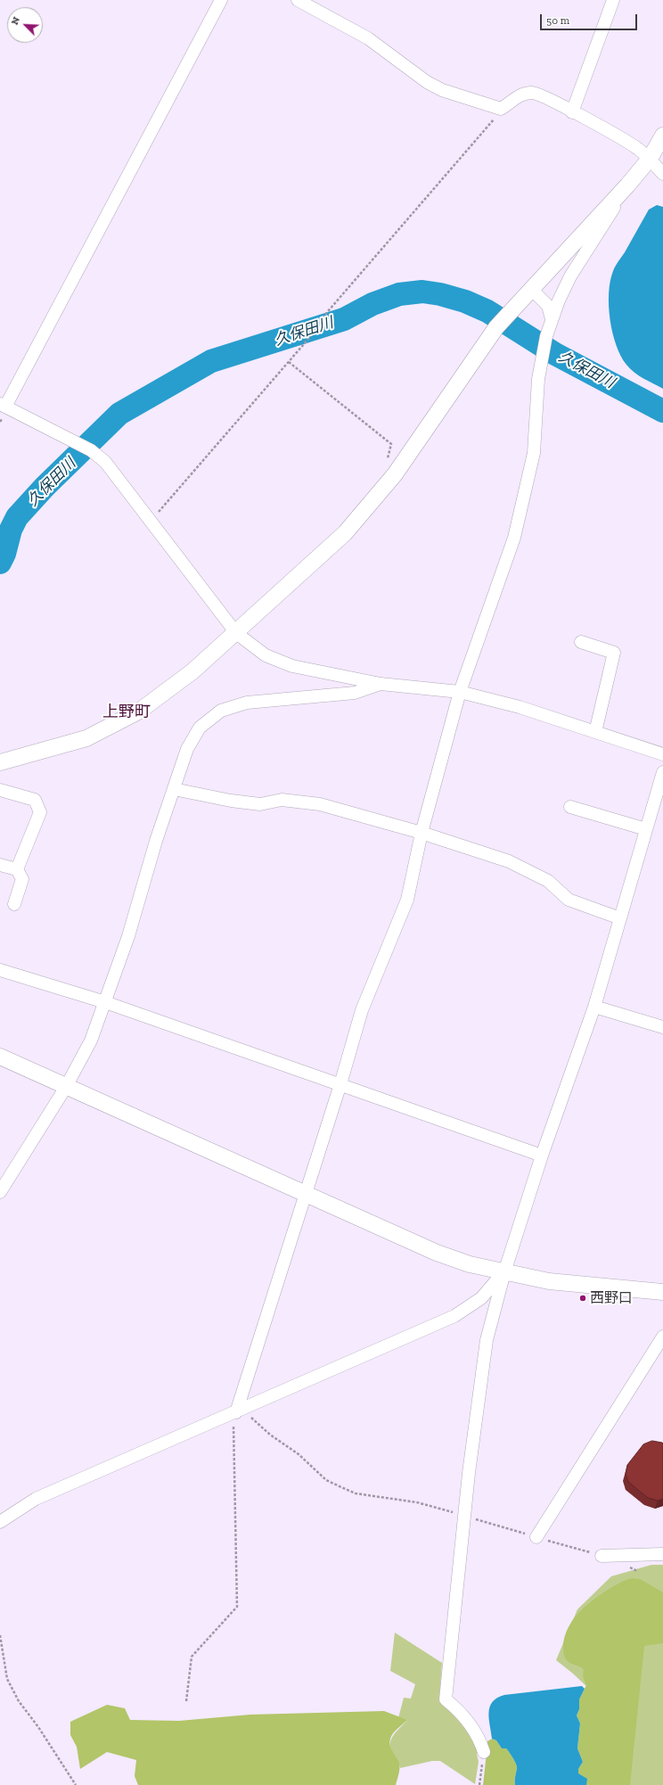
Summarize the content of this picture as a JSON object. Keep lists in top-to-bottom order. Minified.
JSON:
{"districts":["上野町"],"water":["久保田川"],"places":["西野口"],"scale_bar":"50 m","north":"top left"}
